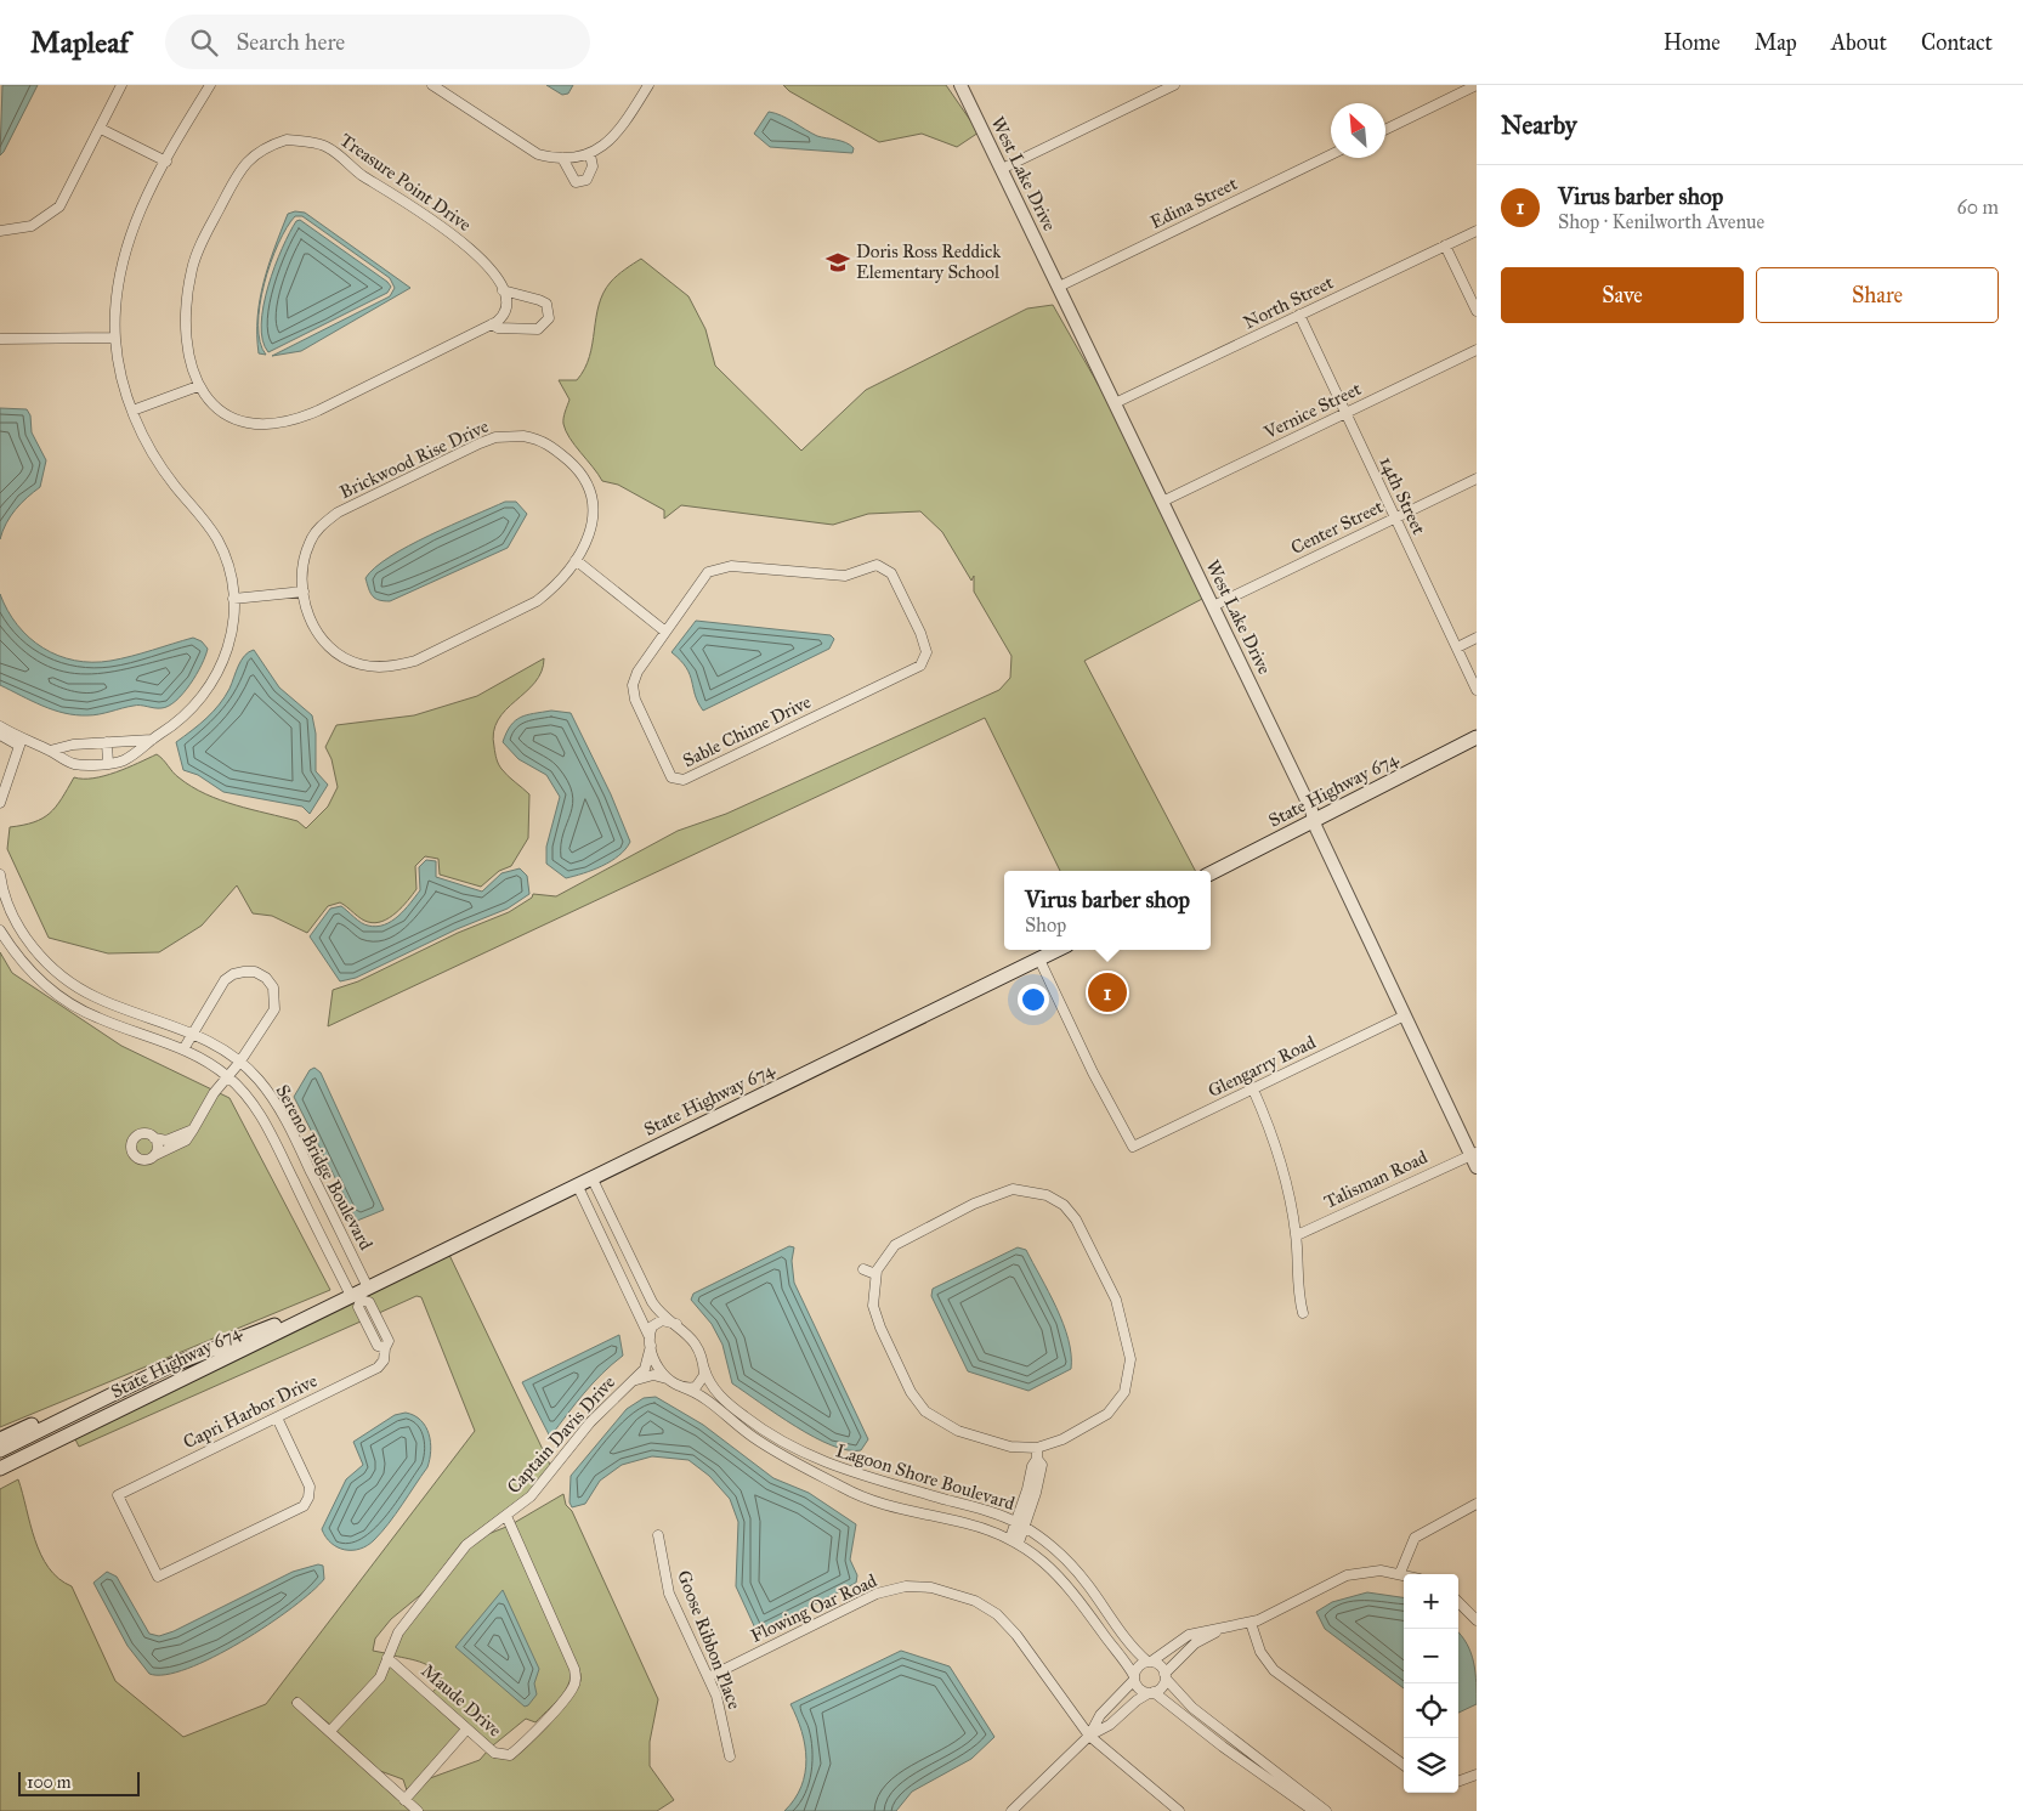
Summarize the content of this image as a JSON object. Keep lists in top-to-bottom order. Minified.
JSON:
{"streets":{"main road":["State Highway 674"],"street":["West Lake Drive","Treasure Point Drive","Edina Street","North Street","Vernice Street","Brickwood Rise Drive","14th Street","Center Street","Sable Chime Drive","Glengarry Road","Sereno Bridge Boulevard","Talisman Road","Capri Harbor Drive","Captain Davis Drive","Lagoon Shore Boulevard","Flowing Oar Road","Goose Ribbon Place","Maude Drive"]},"crossings":[["West Lake Drive","Edina Street"],["West Lake Drive","North Street"],["West Lake Drive","Vernice Street"],["West Lake Drive","Center Street"],["West Lake Drive","State Highway 674"],["West Lake Drive","Glengarry Road"],["West Lake Drive","Talisman Road"],["North Street","14th Street"],["Vernice Street","14th Street"],["14th Street","Center Street"],["State Highway 674","Glengarry Road"],["State Highway 674","Sereno Bridge Boulevard"],["State Highway 674","Capri Harbor Drive"],["Sereno Bridge Boulevard","Capri Harbor Drive"],["Captain Davis Drive","Lagoon Shore Boulevard"],["Captain Davis Drive","Maude Drive"],["Flowing Oar Road","Goose Ribbon Place"]],"places":{"school or university":["Doris Ross Reddick Elementary School"]},"scale_bar":"100 m","north":"top left","page":{"header":"Mapleaf","search":"Search here","nav":["Home","Map","About","Contact"],"heading":"Nearby","list":[{"mark":"1","name":"Virus barber shop","note":"Shop · Kenilworth Avenue","value":"60 m"}],"buttons":["Save","Share"],"popup":["Virus barber shop","Shop"],"pins":"1","map_buttons":["+","−"],"scale":"100 m"}}
